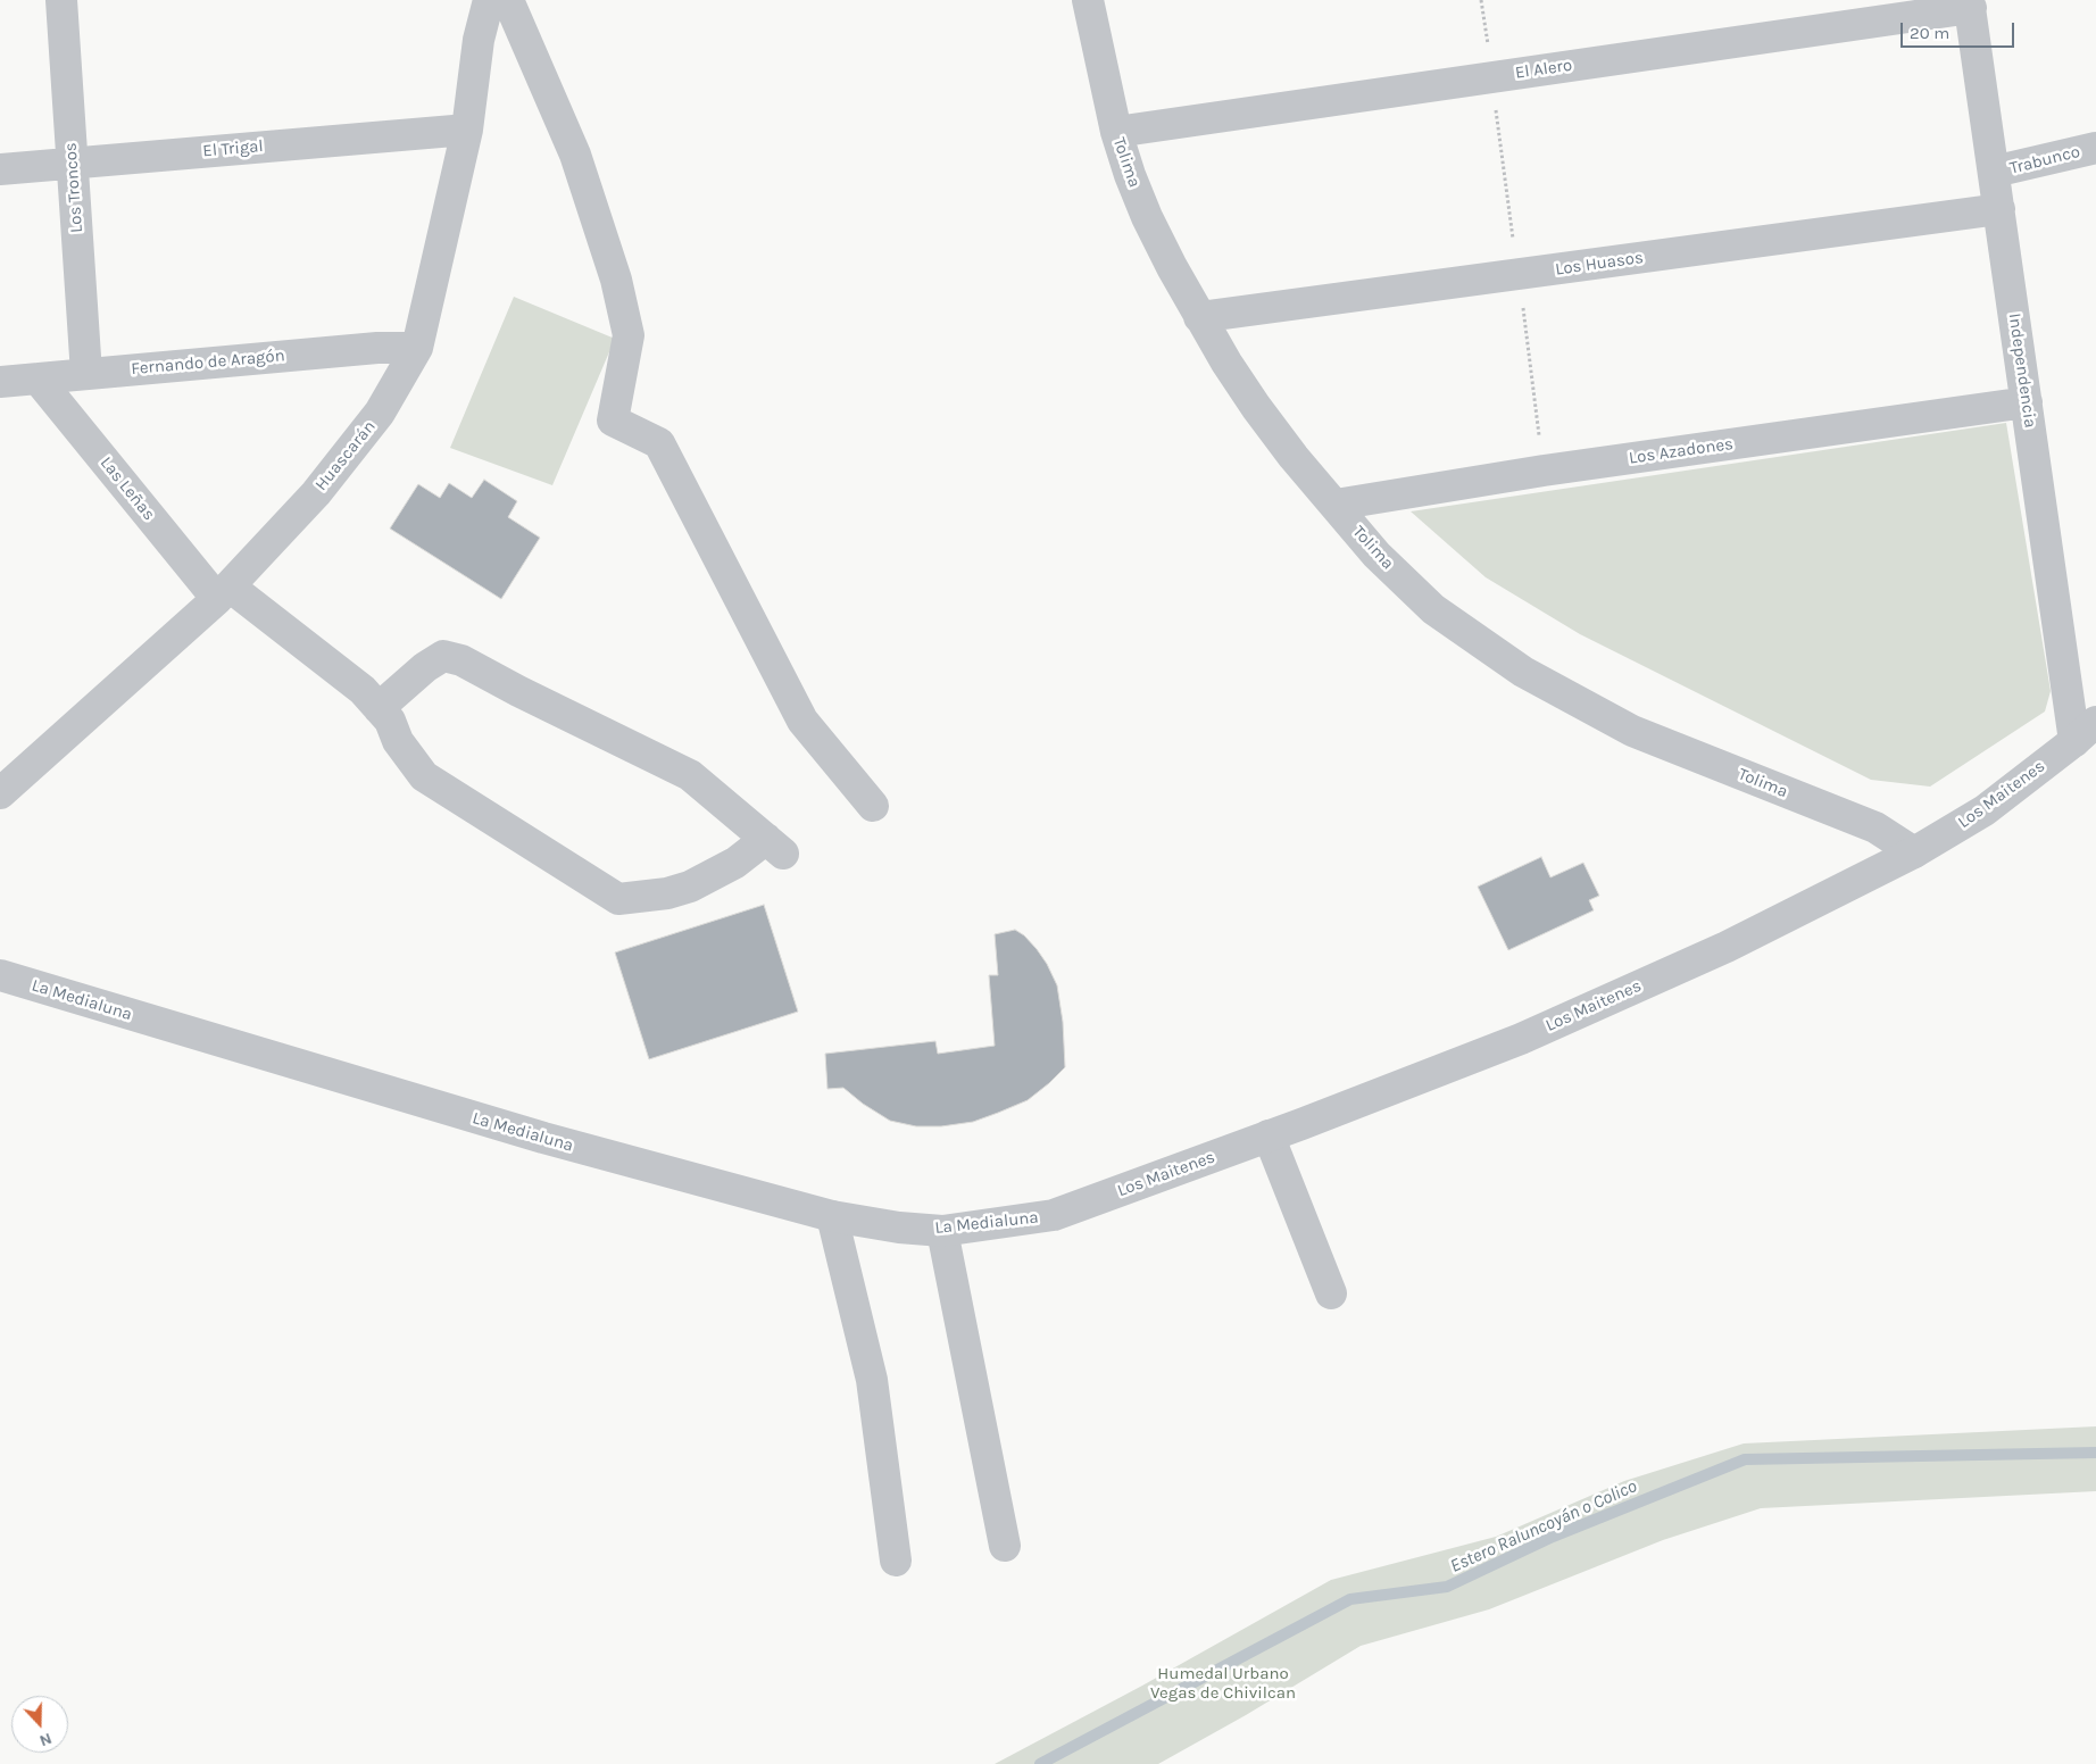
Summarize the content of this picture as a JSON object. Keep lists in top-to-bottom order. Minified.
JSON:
{"streets":{"street":["El Alero","El Trigal","Trabunco","Tolima","Los Troncos","Los Huasos","Fernando de Aragón","Independencia","Los Azadones","Huascarán","Las Leñas","Los Maitenes","La Medialuna"]},"crossings":[["El Alero","Tolima"],["El Alero","Independencia"],["El Trigal","Los Troncos"],["El Trigal","Huascarán"],["Trabunco","Independencia"],["Tolima","Los Huasos"],["Tolima","Los Azadones"],["Tolima","Los Maitenes"],["Los Troncos","Fernando de Aragón"],["Los Huasos","Independencia"],["Fernando de Aragón","Huascarán"],["Fernando de Aragón","Las Leñas"],["Independencia","Los Azadones"],["Independencia","Los Maitenes"],["Huascarán","Las Leñas"],["Los Maitenes","La Medialuna"]],"water":["Estero Raluncoyán o Colico"],"parks":["Humedal Urbano Vegas de Chivilcan"],"scale_bar":"20 m","north":"bottom"}
